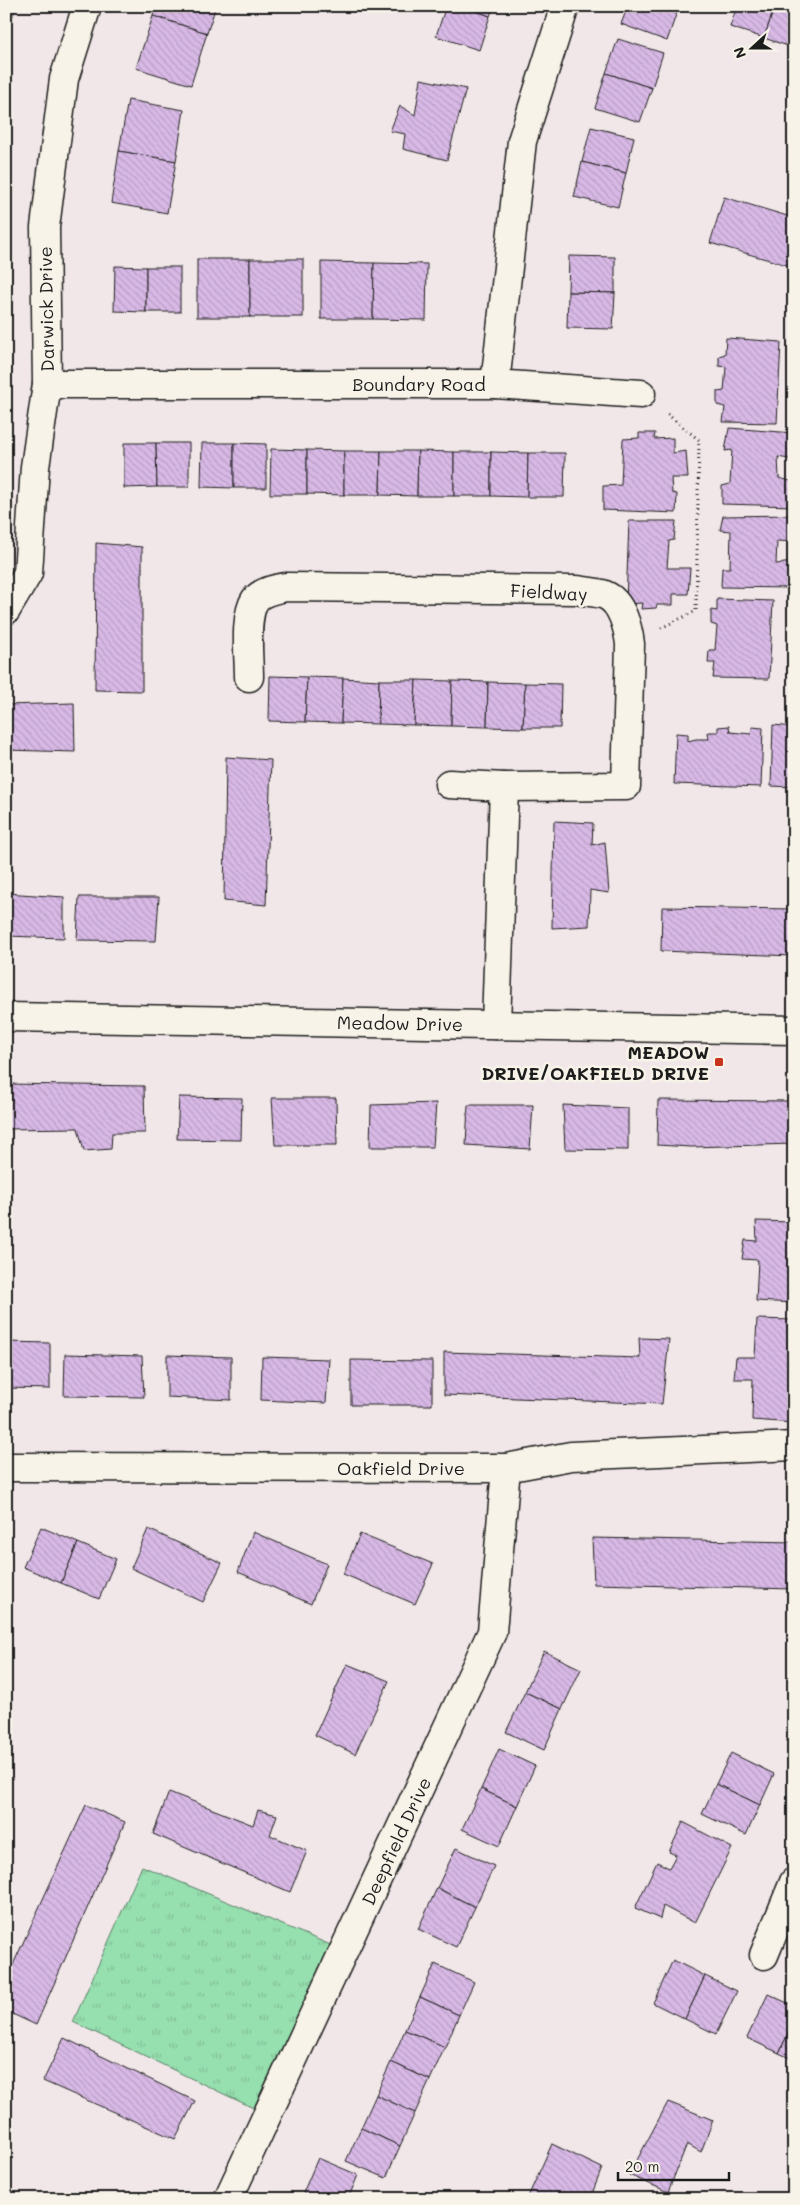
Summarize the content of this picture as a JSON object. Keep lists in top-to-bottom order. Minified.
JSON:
{"streets":{"street":["Darwick Drive","Boundary Road","Fieldway","Meadow Drive","Oakfield Drive","Deepfield Drive"]},"crossings":[["Darwick Drive","Boundary Road"],["Oakfield Drive","Deepfield Drive"]],"places":{"transit":["MEADOW DRIVE/OAKFIELD DRIVE"]},"scale_bar":"20 m","north":"left"}
